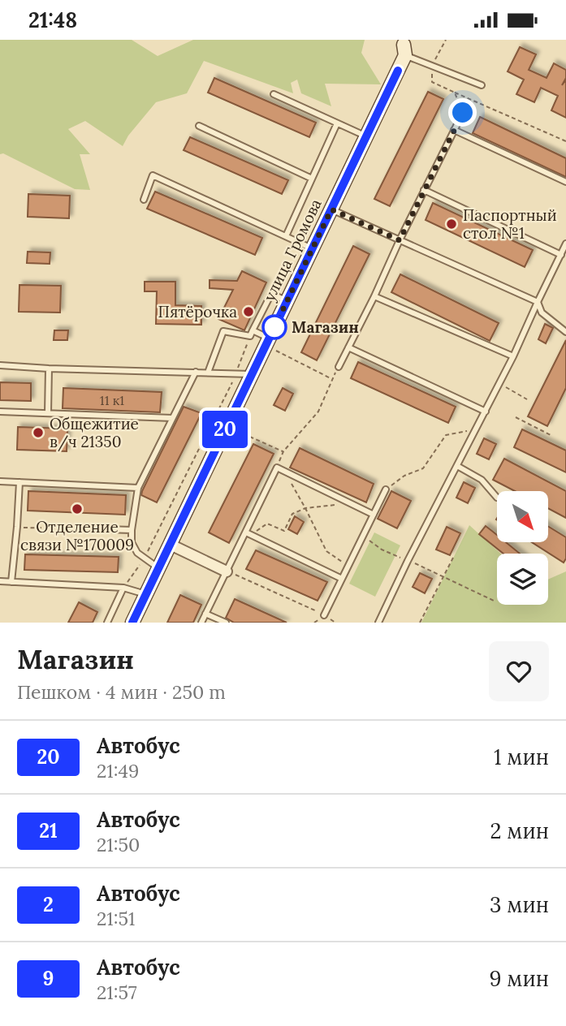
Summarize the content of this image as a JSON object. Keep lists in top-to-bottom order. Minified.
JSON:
{"streets":{"street":["улица Громова"]},"places":["Паспортный стол №1","Пятёрочка","Магазин","Общежитие в/ч 21350","Отделение связи №170009"],"lines":["bus line 20"],"house_numbers":["11 к1"],"north":"bottom right","page":{"status":"21:48","on_map":"20","heading":["Магазин","Пешком · 4 мин · 250 m"],"list":[{"mark":"20","name":"Автобус","note":"21:49","value":"1 мин"},{"mark":"21","name":"Автобус","note":"21:50","value":"2 мин"},{"mark":"2","name":"Автобус","note":"21:51","value":"3 мин"},{"mark":"9","name":"Автобус","note":"21:57","value":"9 мин"}]}}
